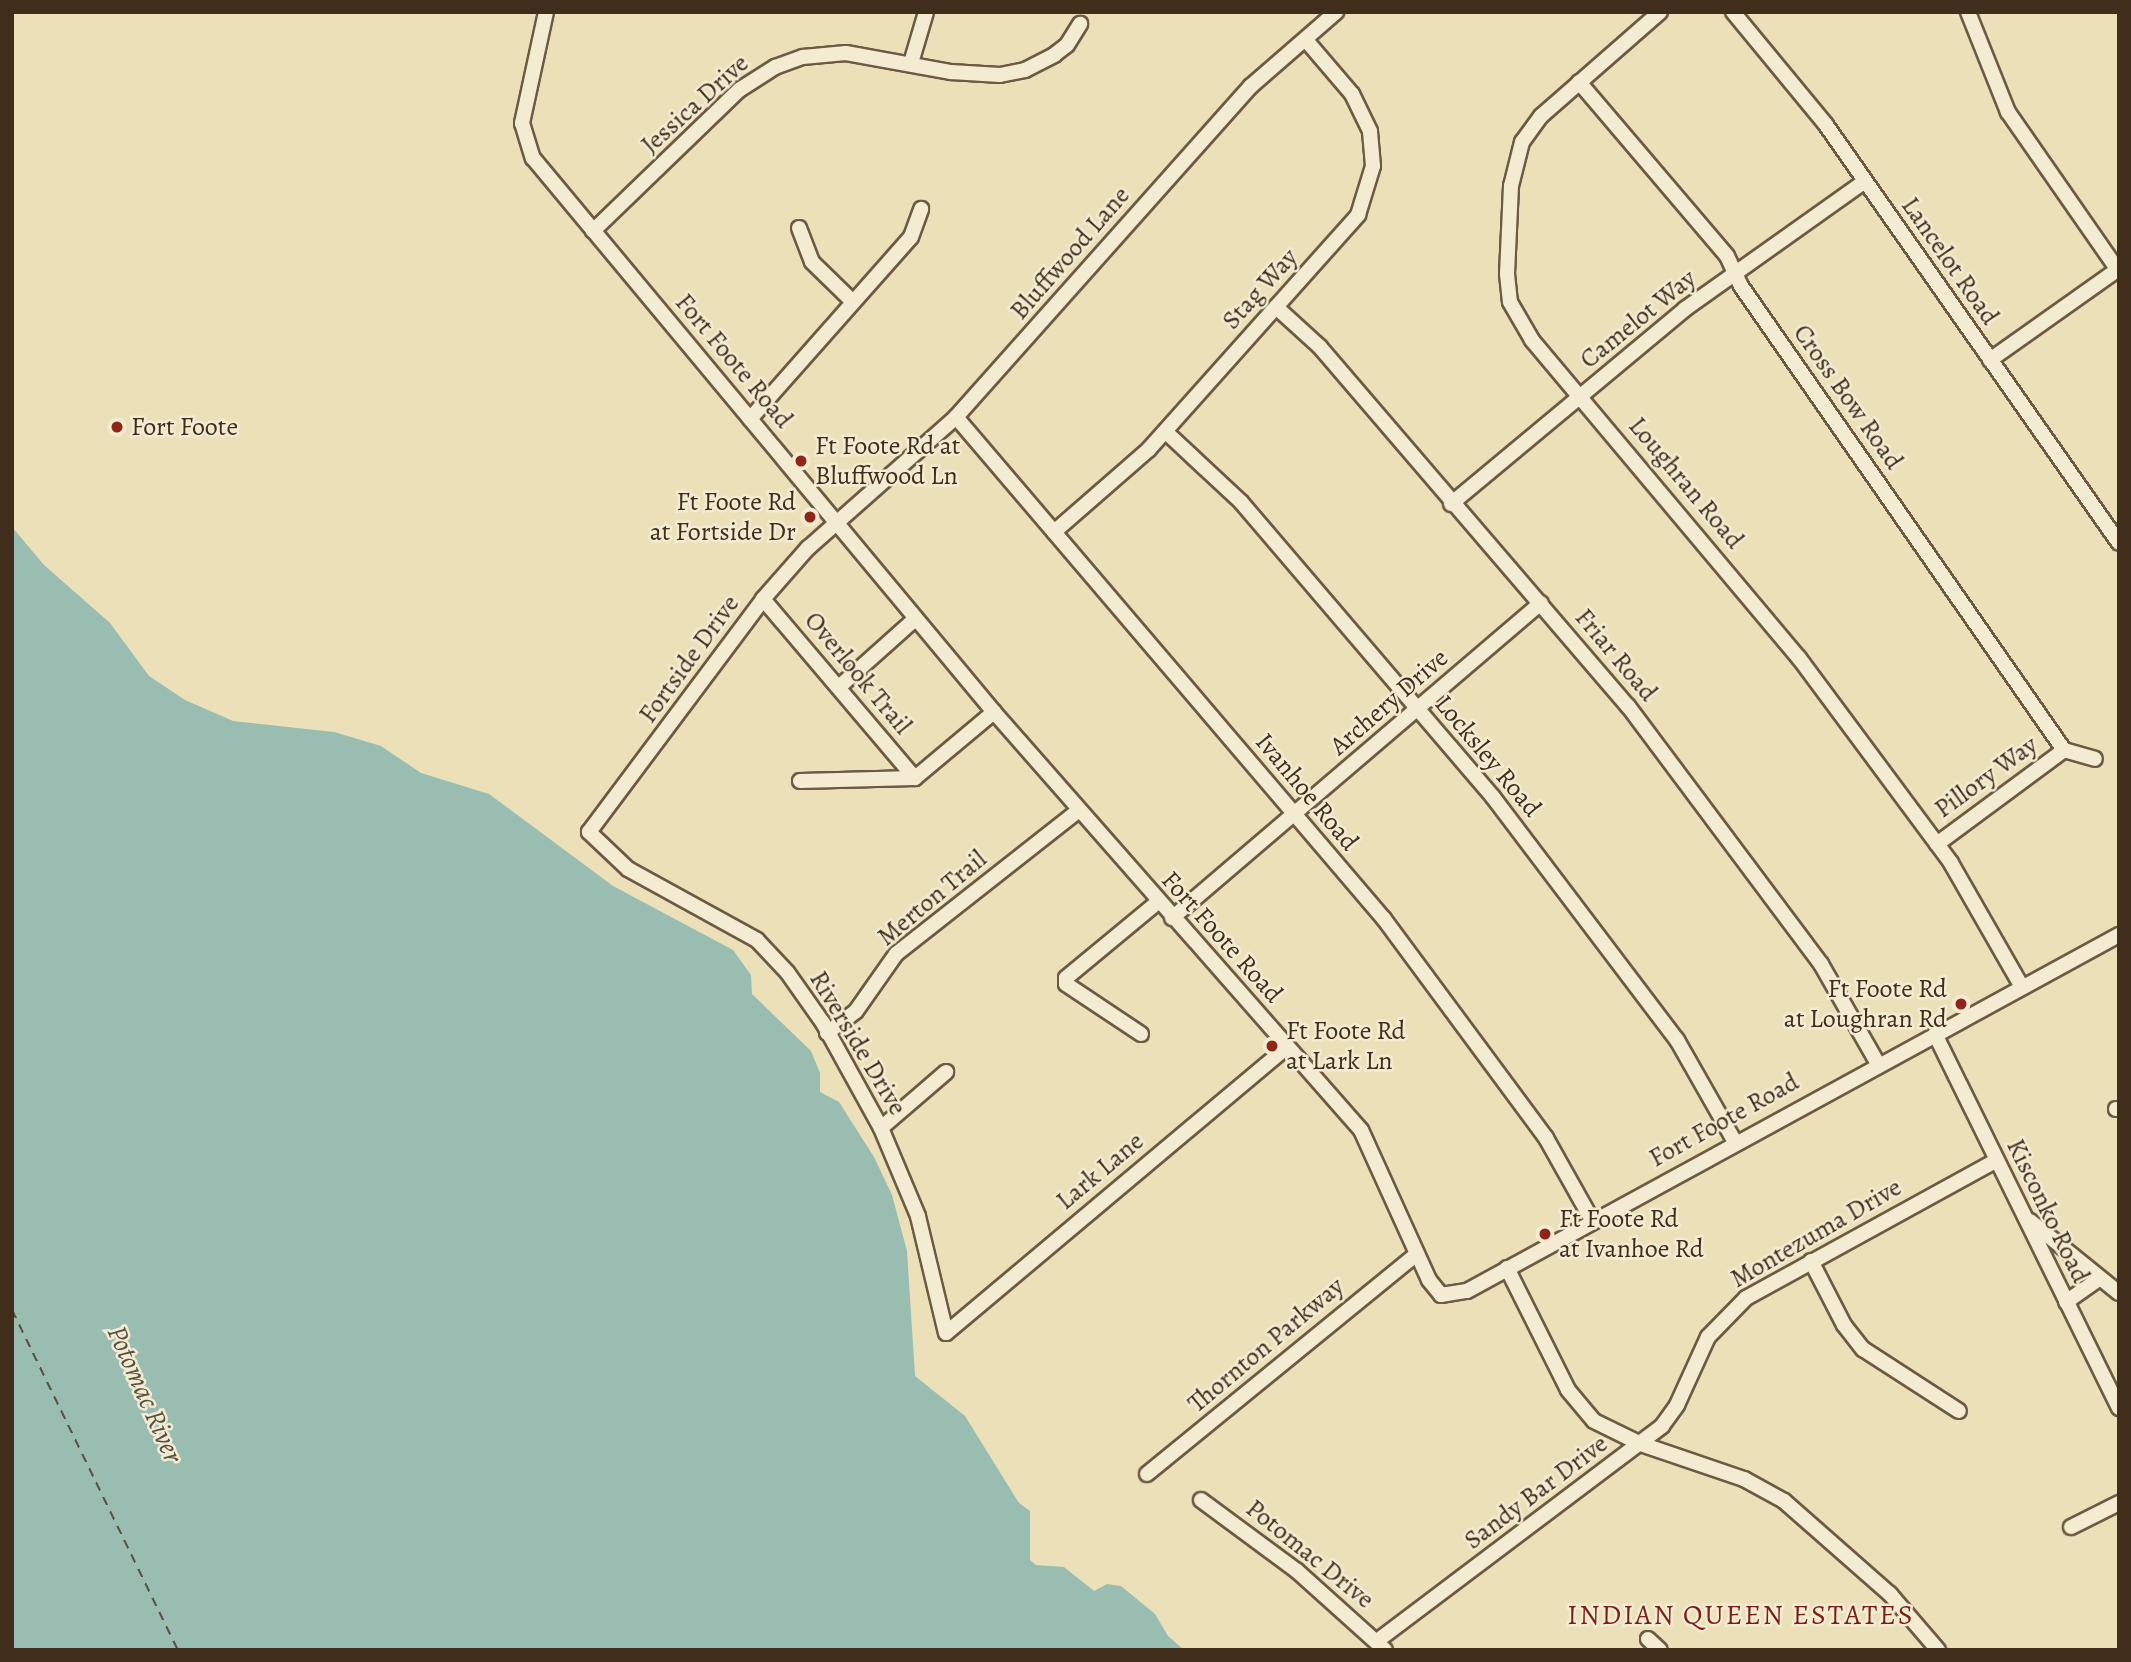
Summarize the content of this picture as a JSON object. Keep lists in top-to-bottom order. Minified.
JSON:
{"streets":{"street":["Jessica Drive","Bluffwood Lane","Lancelot Road","Stag Way","Camelot Way","Fort Foote Road","Cross Bow Road","Loughran Road","Friar Road","Fortside Drive","Overlook Trail","Archery Drive","Locksley Road","Pillory Way","Ivanhoe Road","Merton Trail","Riverside Drive","Lark Lane","Kisconko Road","Montezuma Drive","Thornton Parkway","Sandy Bar Drive","Potomac Drive"]},"crossings":[["Jessica Drive","Fort Foote Road"],["Bluffwood Lane","Stag Way"],["Bluffwood Lane","Fort Foote Road"],["Bluffwood Lane","Fortside Drive"],["Bluffwood Lane","Ivanhoe Road"],["Lancelot Road","Camelot Way"],["Stag Way","Friar Road"],["Stag Way","Locksley Road"],["Stag Way","Ivanhoe Road"],["Camelot Way","Cross Bow Road"],["Camelot Way","Loughran Road"],["Camelot Way","Friar Road"],["Fort Foote Road","Loughran Road"],["Fort Foote Road","Friar Road"],["Fort Foote Road","Fortside Drive"],["Fort Foote Road","Archery Drive"],["Fort Foote Road","Locksley Road"],["Fort Foote Road","Ivanhoe Road"],["Fort Foote Road","Merton Trail"],["Fort Foote Road","Lark Lane"],["Fort Foote Road","Kisconko Road"],["Fort Foote Road","Thornton Parkway"],["Fort Foote Road","Sandy Bar Drive"],["Cross Bow Road","Loughran Road"],["Cross Bow Road","Pillory Way"],["Loughran Road","Pillory Way"],["Friar Road","Archery Drive"],["Fortside Drive","Overlook Trail"],["Fortside Drive","Riverside Drive"],["Archery Drive","Locksley Road"],["Archery Drive","Ivanhoe Road"],["Merton Trail","Riverside Drive"],["Riverside Drive","Lark Lane"],["Kisconko Road","Montezuma Drive"],["Montezuma Drive","Sandy Bar Drive"],["Sandy Bar Drive","Potomac Drive"]],"districts":["INDIAN QUEEN ESTATES"],"water":["Potomac River"],"places":["Fort Foote","Ft Foote Rd at Bluffwood Ln","Ft Foote Rd at Fortside Dr","Ft Foote Rd at Loughran Rd","Ft Foote Rd at Lark Ln","Ft Foote Rd at Ivanhoe Rd"]}
